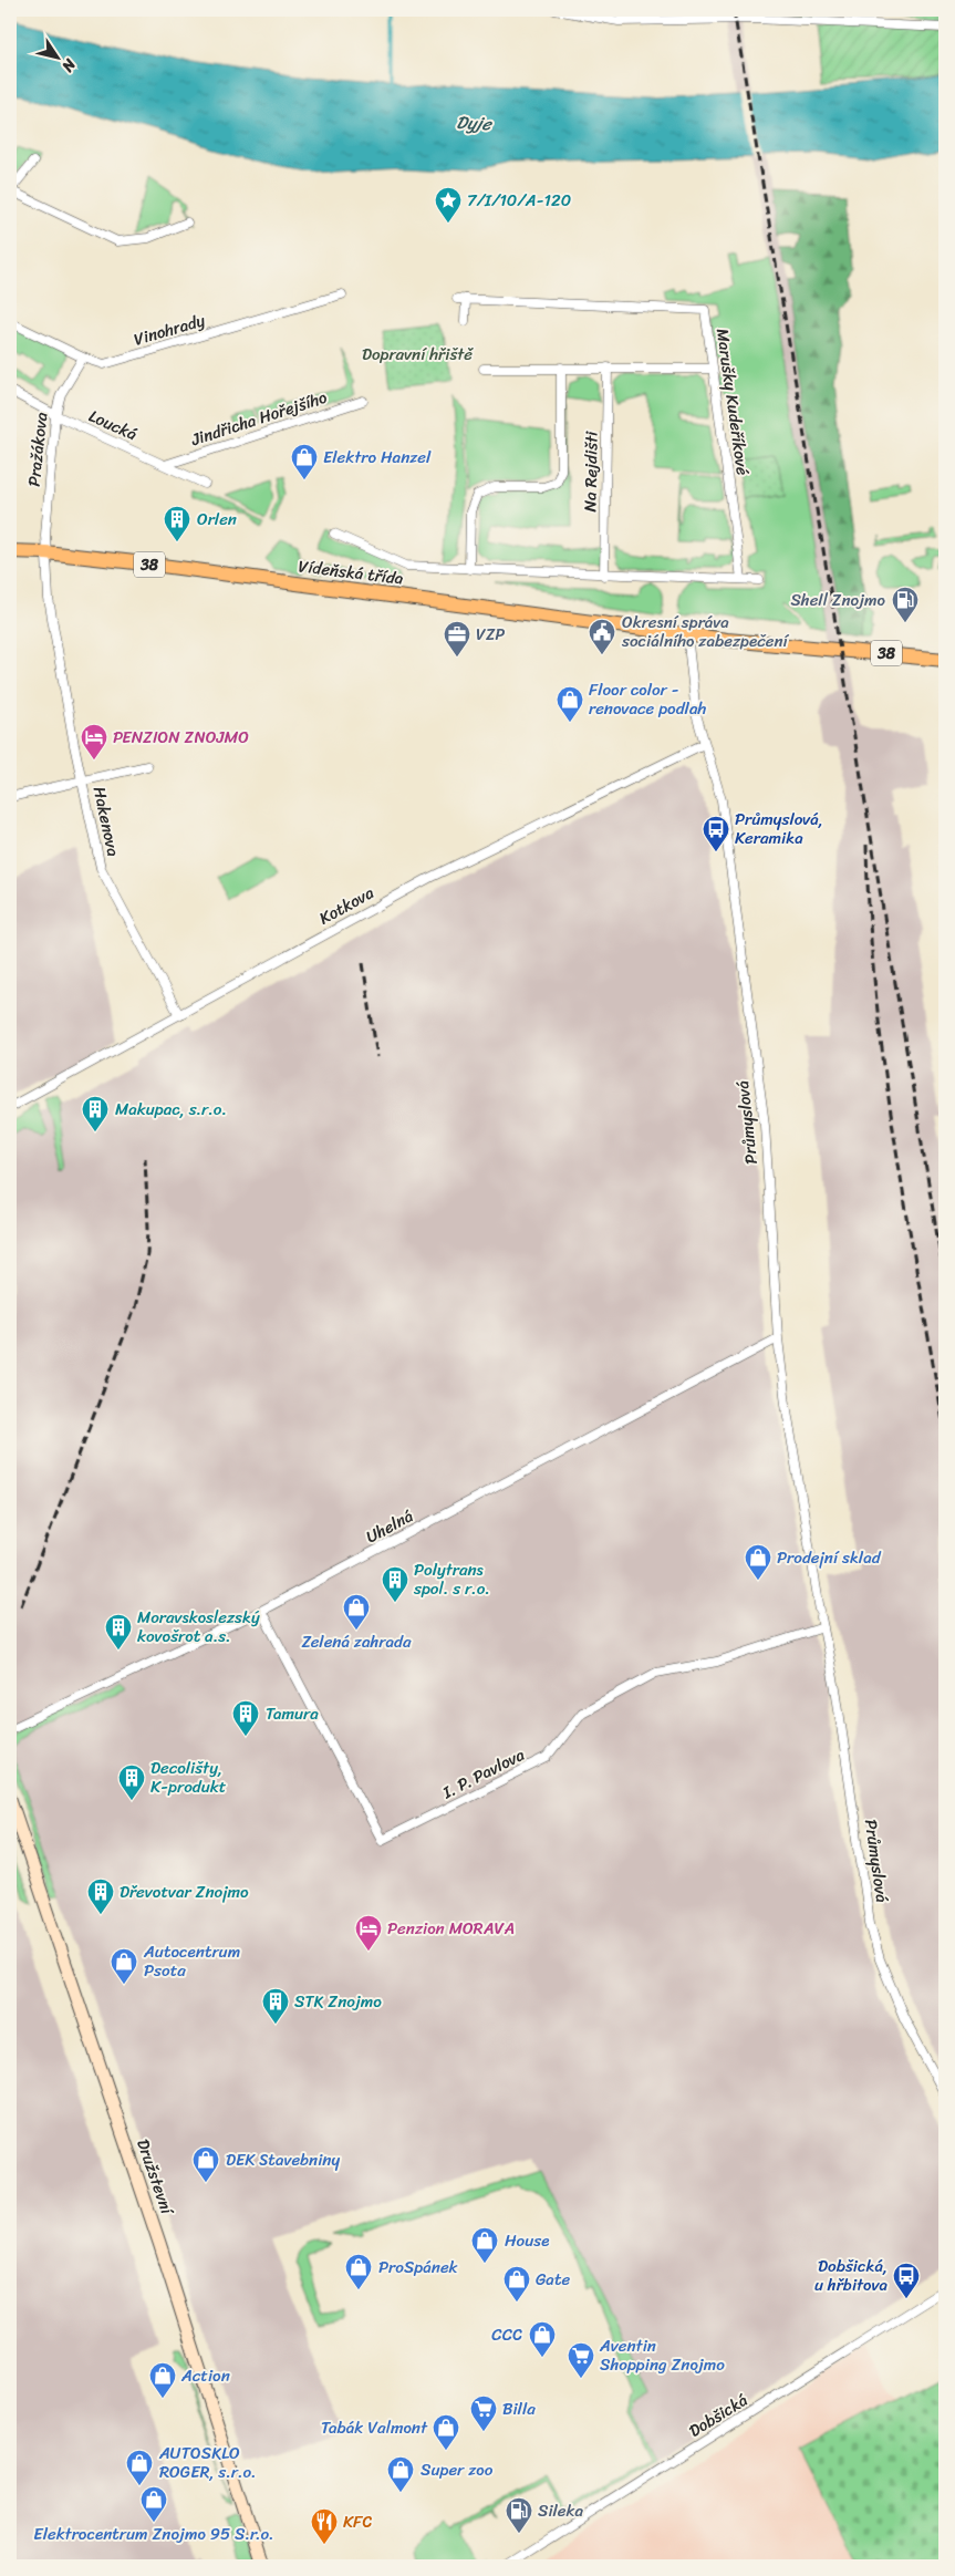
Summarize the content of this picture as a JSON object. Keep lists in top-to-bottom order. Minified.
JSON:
{"streets":{"main road":["38","Vídeňská třída","Družstevní"],"street":["Vinohrady","Marušky Kudeříkové","Jindřicha Hořejšího","Loucká","Pražákova","Na Rejdišti","Hakenova","Kotkova","Průmyslová","Uhelná","I. P. Pavlova","Dobšická"]},"crossings":[["Vinohrady","Pražákova"],["Marušky Kudeříkové","Vídeňská třída"],["Jindřicha Hořejšího","Loucká"],["Loucká","Pražákova"],["Pražákova","Vídeňská třída"],["Pražákova","Hakenova"],["Na Rejdišti","Vídeňská třída"],["38","Vídeňská třída"],["38","Průmyslová"],["Vídeňská třída","Hakenova"],["Vídeňská třída","Průmyslová"],["Hakenova","Kotkova"],["Kotkova","Průmyslová"],["Průmyslová","Uhelná"],["Průmyslová","I. P. Pavlova"],["Uhelná","I. P. Pavlova"]],"water":["Dyje"],"parks":["Dopravní hřiště"],"places":{"place":["7/I/10/A-120"],"shop":["Elektro Hanzel","Floor color - renovace podlah","Prodejní sklad","Zelená zahrada","Autocentrum Psota","DEK Stavebniny","House","ProSpánek","Gate","CCC","Action","Tabák Valmont","AUTOSKLO ROGER, s.r.o.","Super zoo","Elektrocentrum Znojmo 95 S.r.o."],"building":["Orlen","Makupac, s.r.o.","Polytrans spol. s r.o.","Moravskoslezský kovošrot a.s.","Tamura","Decolišty, K-produkt","Dřevotvar Znojmo","STK Znojmo"],"fuel station":["Shell Znojmo","Sileka"],"public building":["Okresní správa sociálního zabezpečení"],"office":["VZP"],"hotel":["PENZION ZNOJMO","Penzion MORAVA"],"bus stop":["Průmyslová, Keramika","Dobšická, u hřbitova"],"supermarket":["Aventin Shopping Znojmo","Billa"],"restaurant":["KFC"]},"north":"bottom right"}
